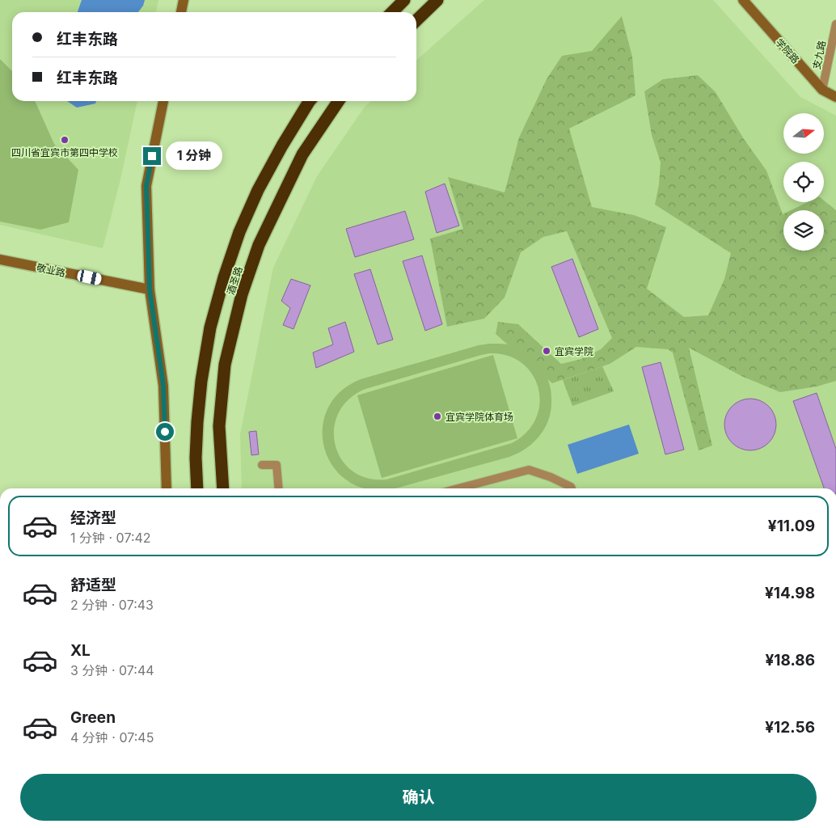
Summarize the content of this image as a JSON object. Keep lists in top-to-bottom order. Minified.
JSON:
{"streets":{"highway":["酒圣路"],"street":["学院路","支九路","敬业路"]},"crossings":[["学院路","支九路"]],"places":["四川省宜宾市第四中学校","宜宾学院","宜宾学院体育场"],"north":"right","page":{"banner":["红丰东路","红丰东路"],"bubble":"1 分钟","list":[{"name":"经济型","note":"1 分钟 · 07:42","value":"¥11.09"},{"name":"舒适型","note":"2 分钟 · 07:43","value":"¥14.98"},{"name":"XL","note":"3 分钟 · 07:44","value":"¥18.86"},{"name":"Green","note":"4 分钟 · 07:45","value":"¥12.56"}],"buttons":"确认"}}
